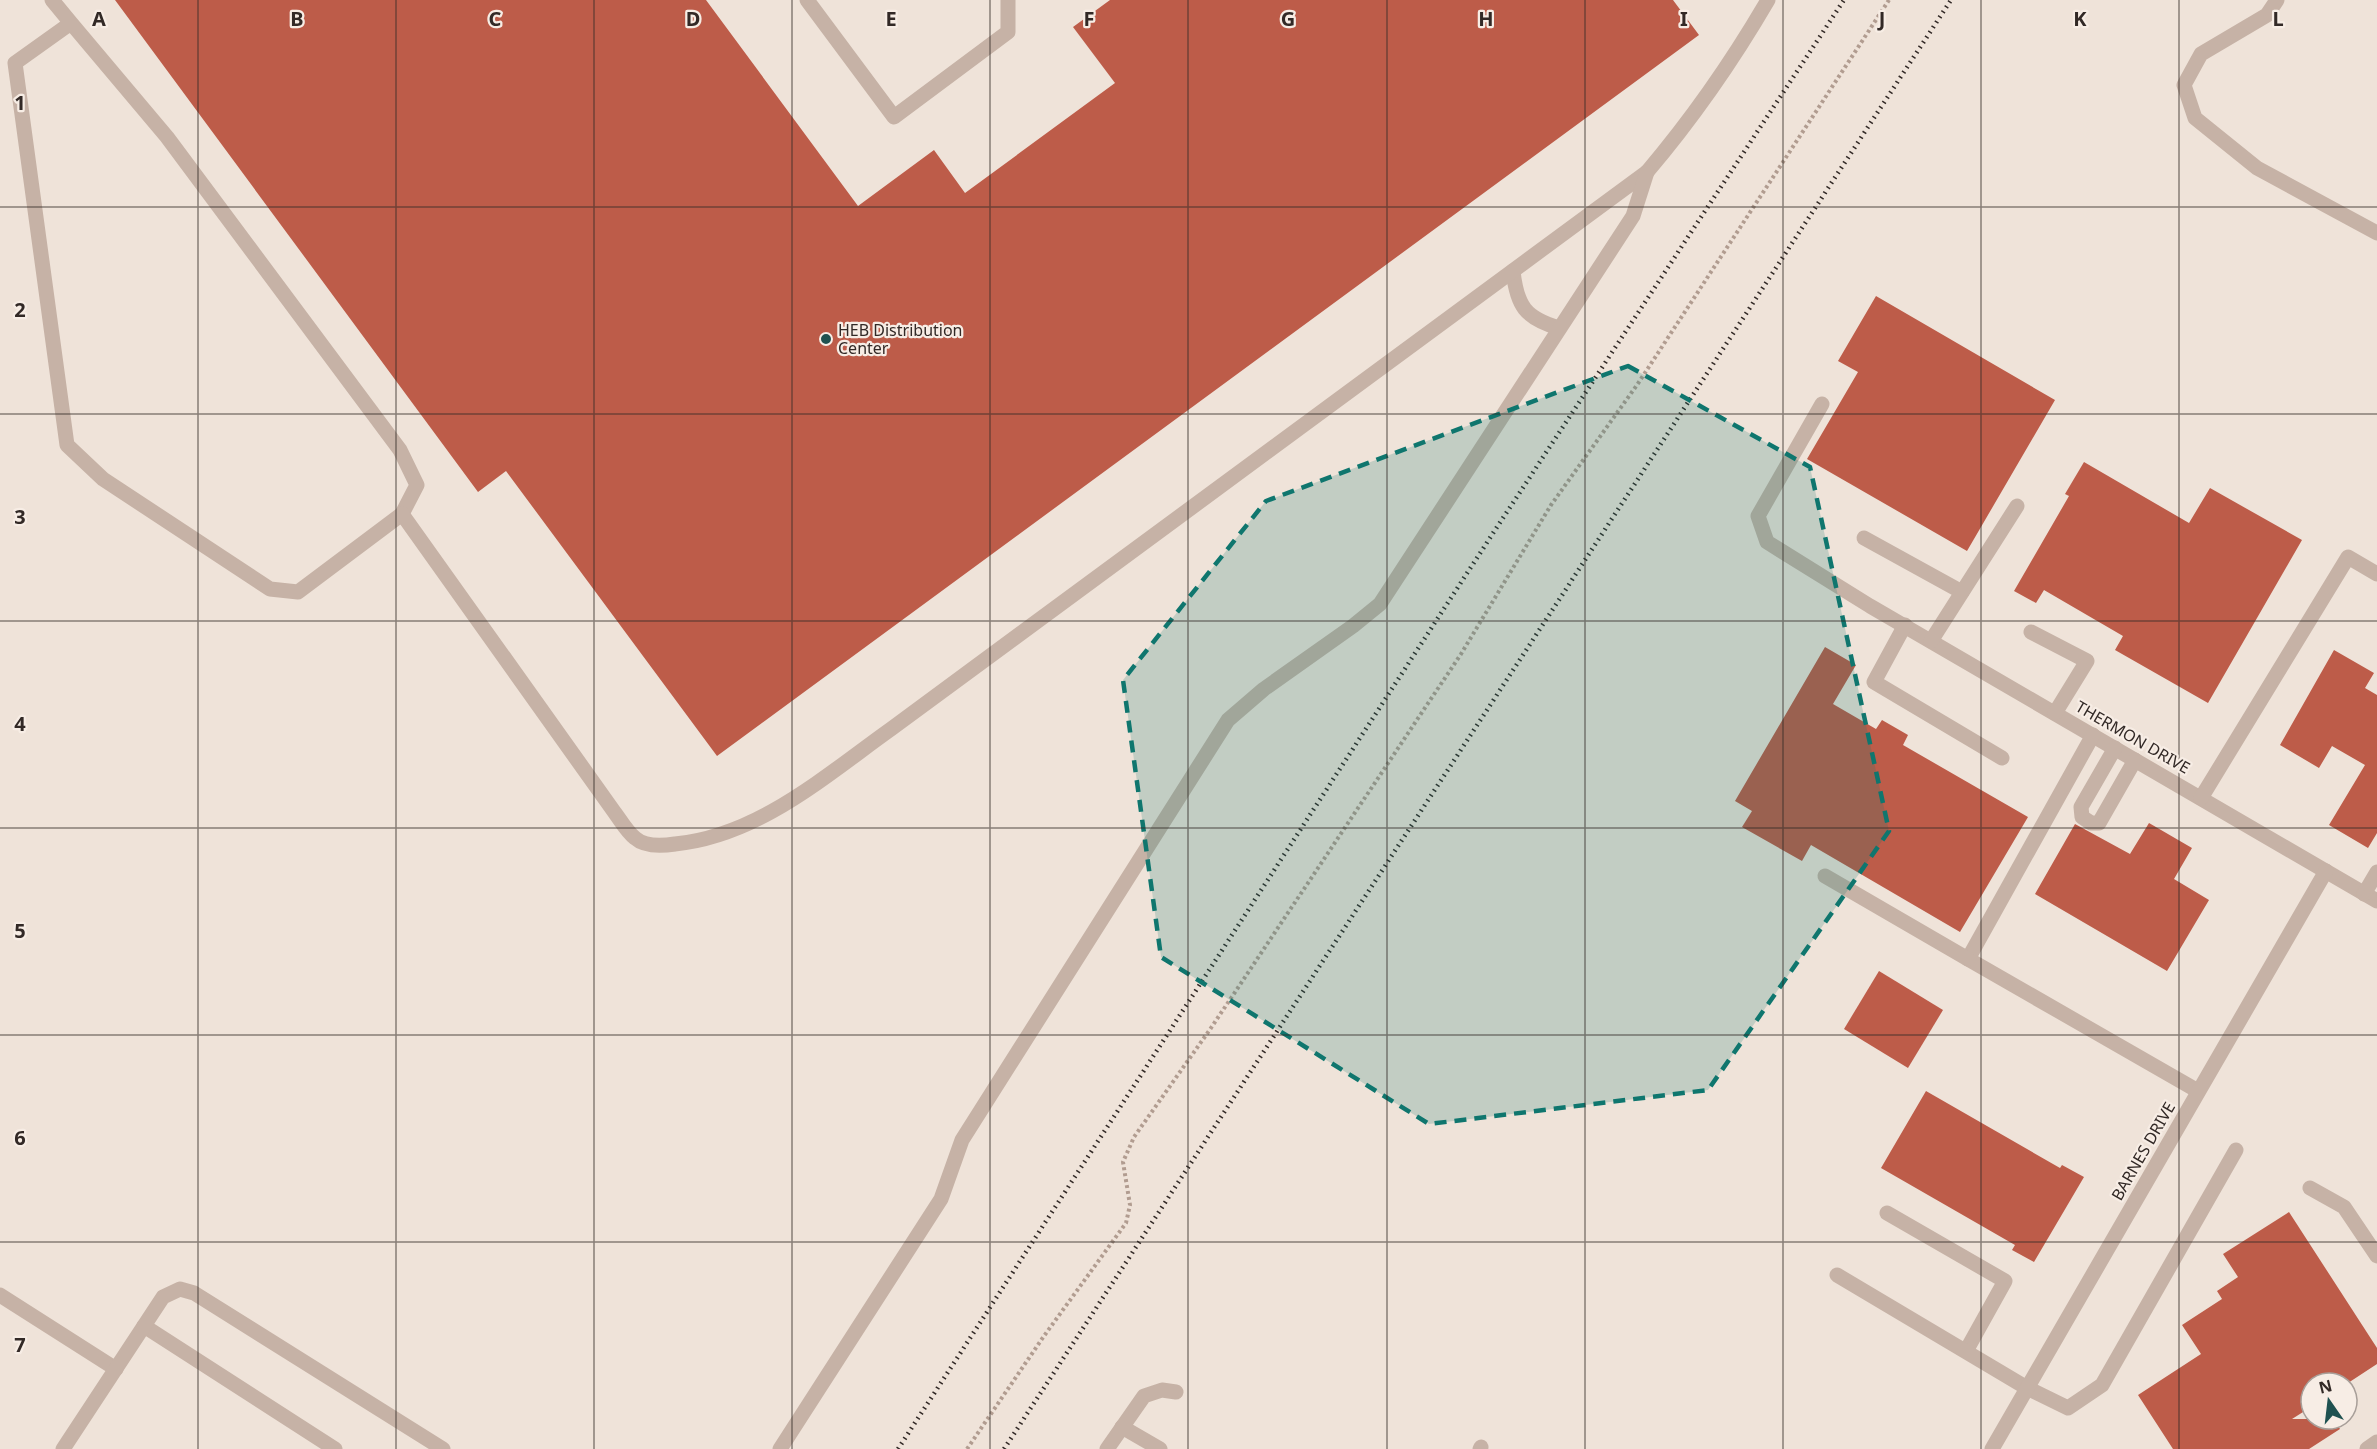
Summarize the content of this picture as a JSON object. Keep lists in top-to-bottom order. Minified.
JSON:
{"streets":{"street":["THERMON DRIVE","BARNES DRIVE"]},"crossings":[["THERMON DRIVE","BARNES DRIVE"]],"places":["HEB Distribution Center"],"north":"top","grid":{"columns":["A","B","C","D","E","F","G","H","I","J","K","L"],"rows":["1","2","3","4","5","6","7"]}}
